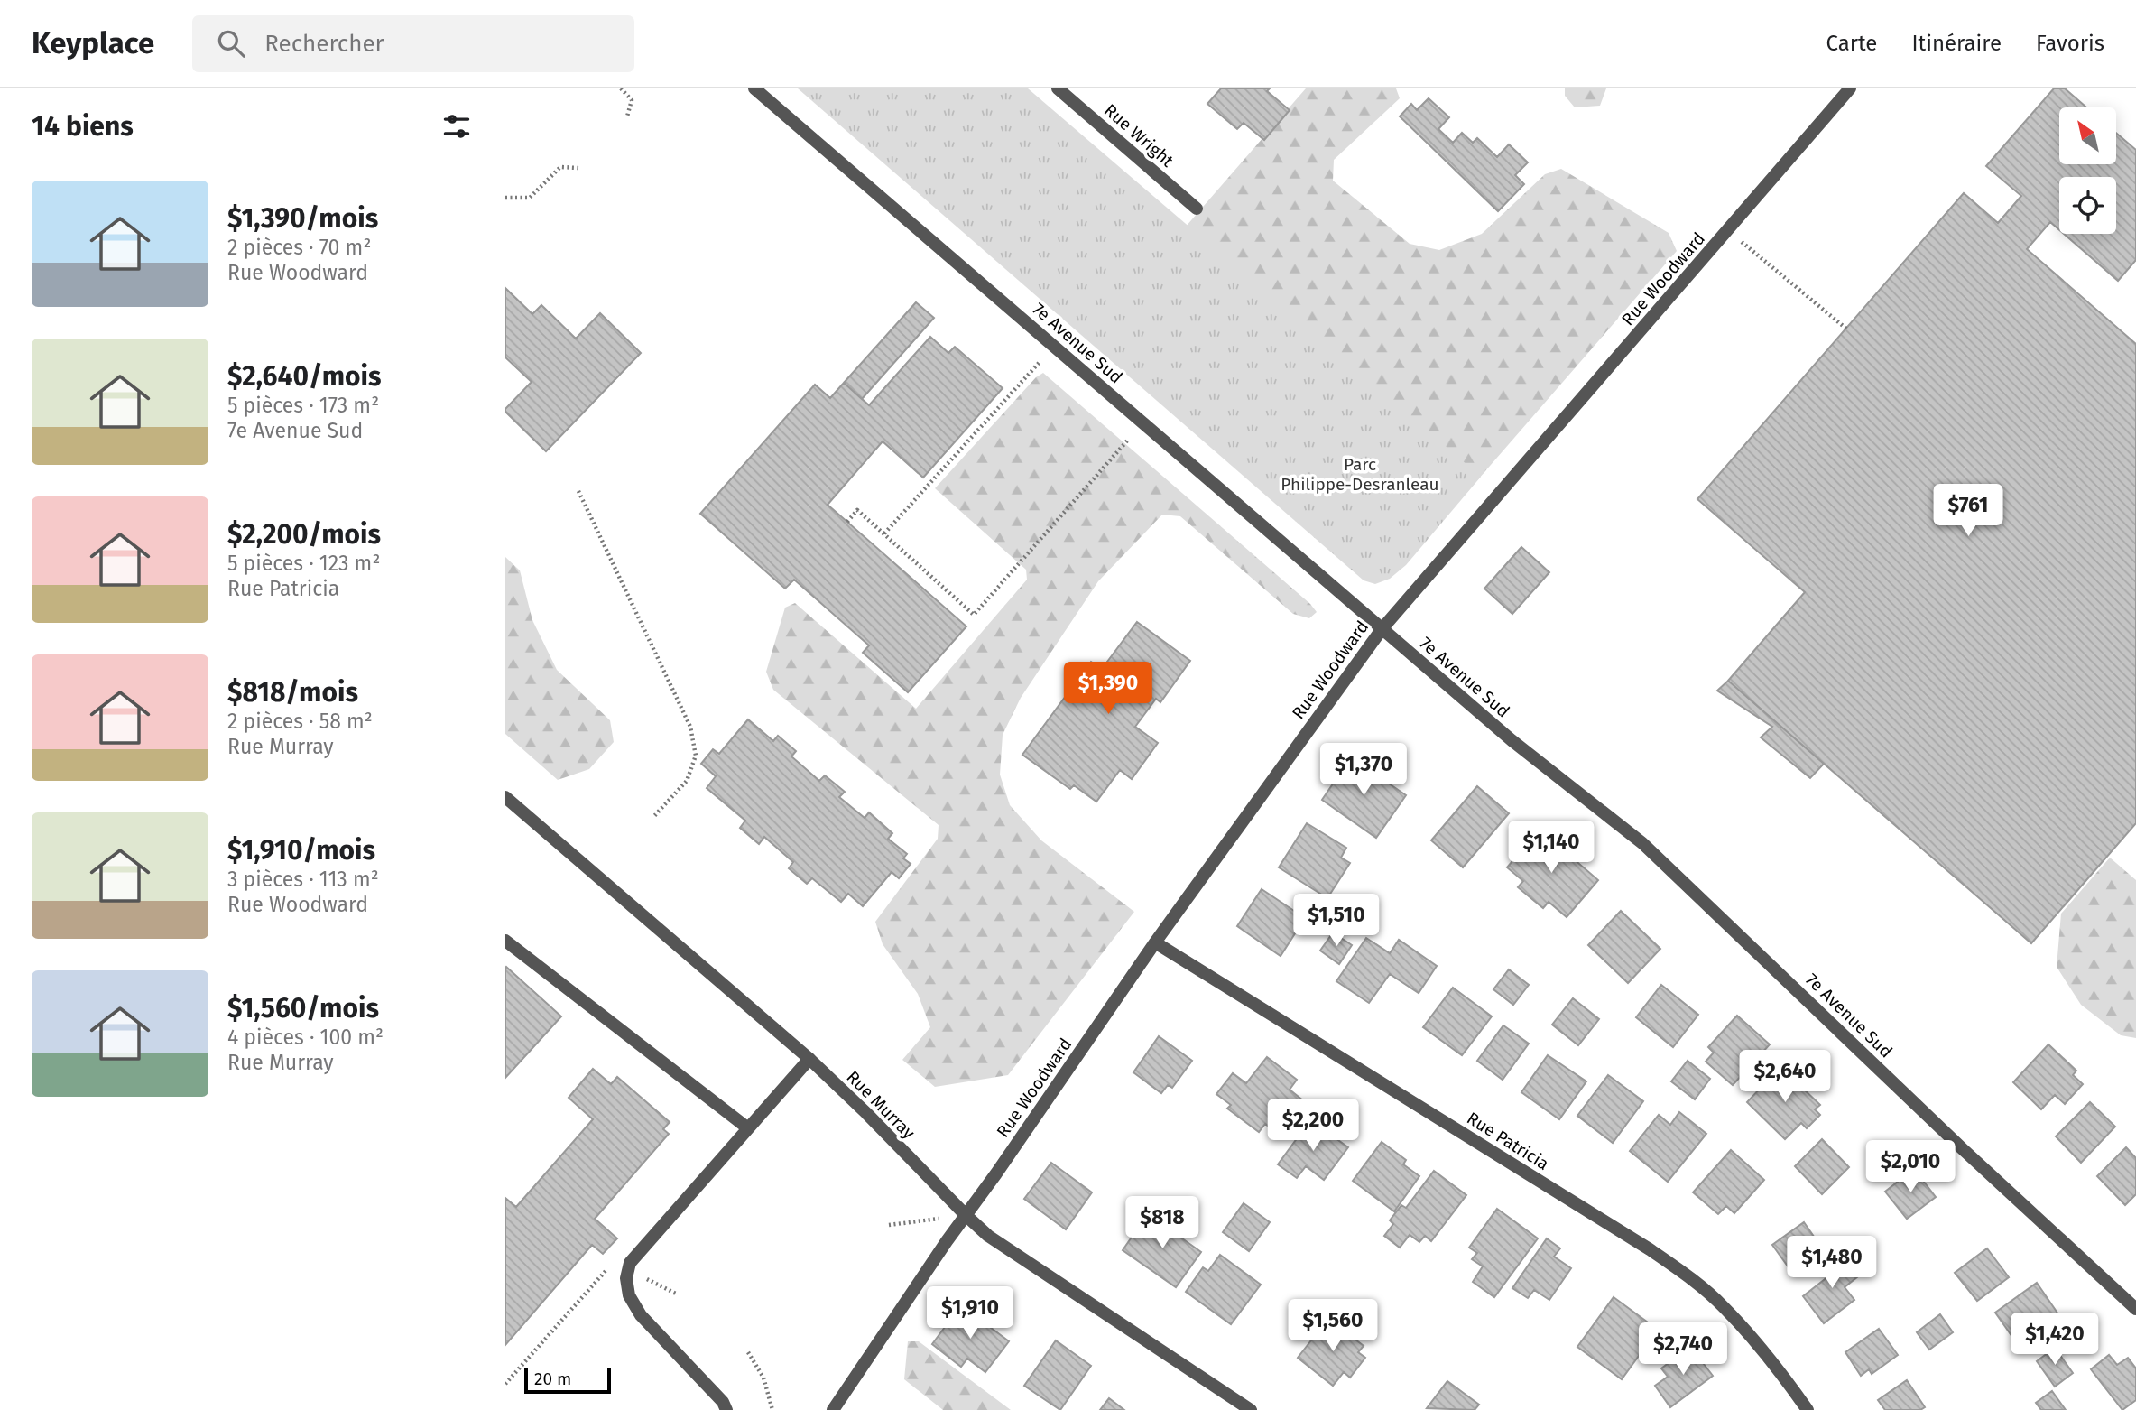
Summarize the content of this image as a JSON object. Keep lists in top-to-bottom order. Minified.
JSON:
{"streets":{"street":["Rue Wright","Rue Woodward","7e Avenue Sud","Rue Murray","Rue Patricia"]},"crossings":[["Rue Woodward","7e Avenue Sud"],["Rue Woodward","Rue Murray"],["Rue Woodward","Rue Patricia"]],"parks":["Parc Philippe-Desranleau"],"scale_bar":"20 m","north":"top left","page":{"header":"Keyplace","search":"Rechercher","nav":["Carte","Itinéraire","Favoris"],"heading":"14 biens","list":[{"name":"$1,390/mois","note":"2 pièces · 70 m² · Rue Woodward"},{"name":"$2,640/mois","note":"5 pièces · 173 m² · 7e Avenue Sud"},{"name":"$2,200/mois","note":"5 pièces · 123 m² · Rue Patricia"},{"name":"$818/mois","note":"2 pièces · 58 m² · Rue Murray"},{"name":"$1,910/mois","note":"3 pièces · 113 m² · Rue Woodward"},{"name":"$1,560/mois","note":"4 pièces · 100 m² · Rue Murray"}],"price":["$761","$1,390","$1,370","$1,140","$1,510","$2,640","$2,200","$2,010","$818","$1,480","$1,910","$1,560","$1,420","$2,740"],"scale":"20 m"}}
